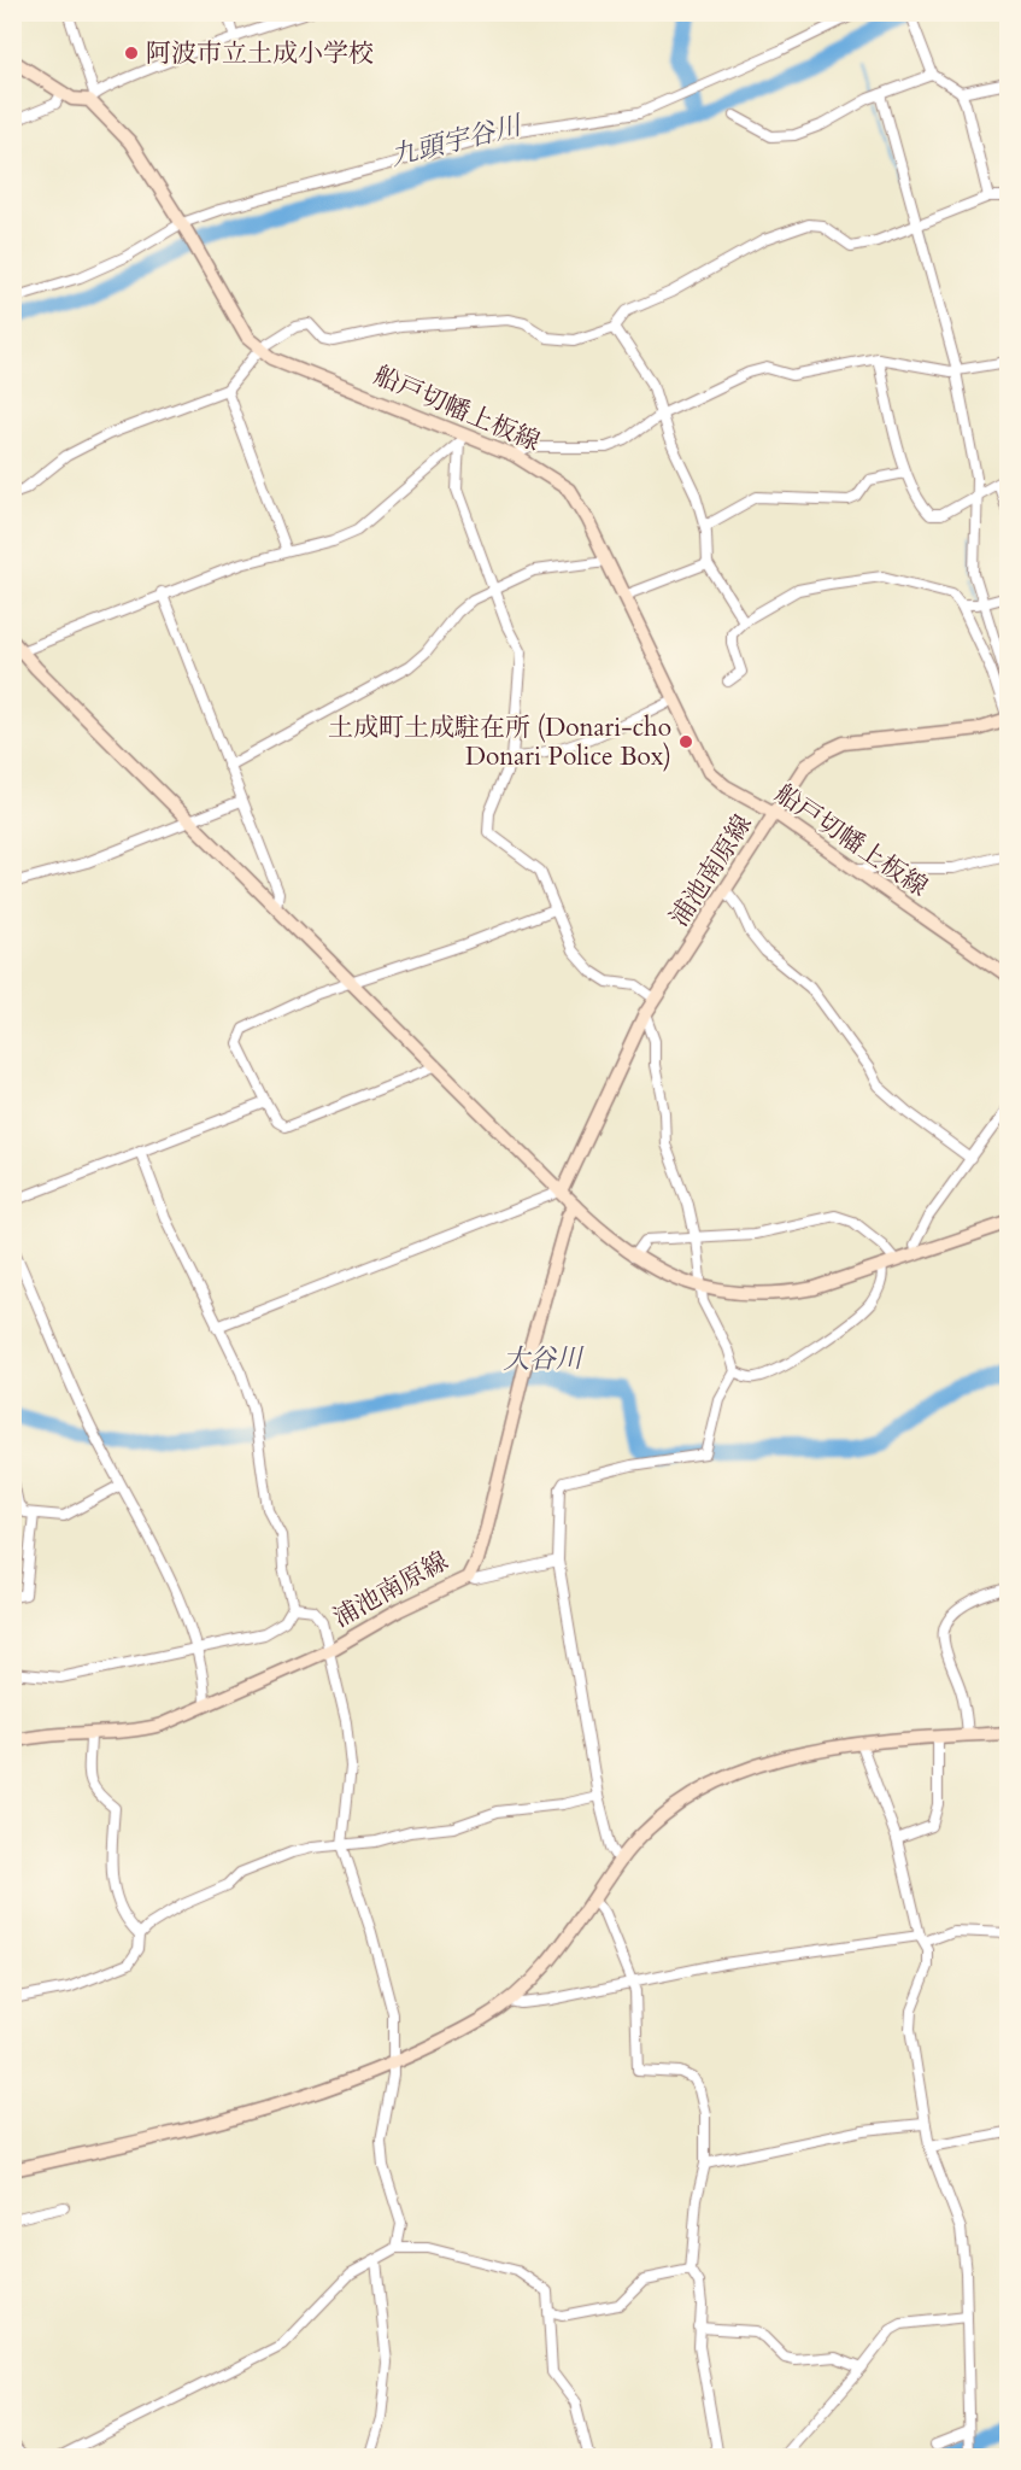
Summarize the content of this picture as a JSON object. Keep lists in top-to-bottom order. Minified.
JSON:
{"streets":{"main road":["船戸切幡上板線","浦池南原線"]},"crossings":[["船戸切幡上板線","浦池南原線"]],"water":["九頭宇谷川","大谷川"],"places":["阿波市立土成小学校","土成町土成駐在所 (Donari-cho Donari Police Box)"]}
